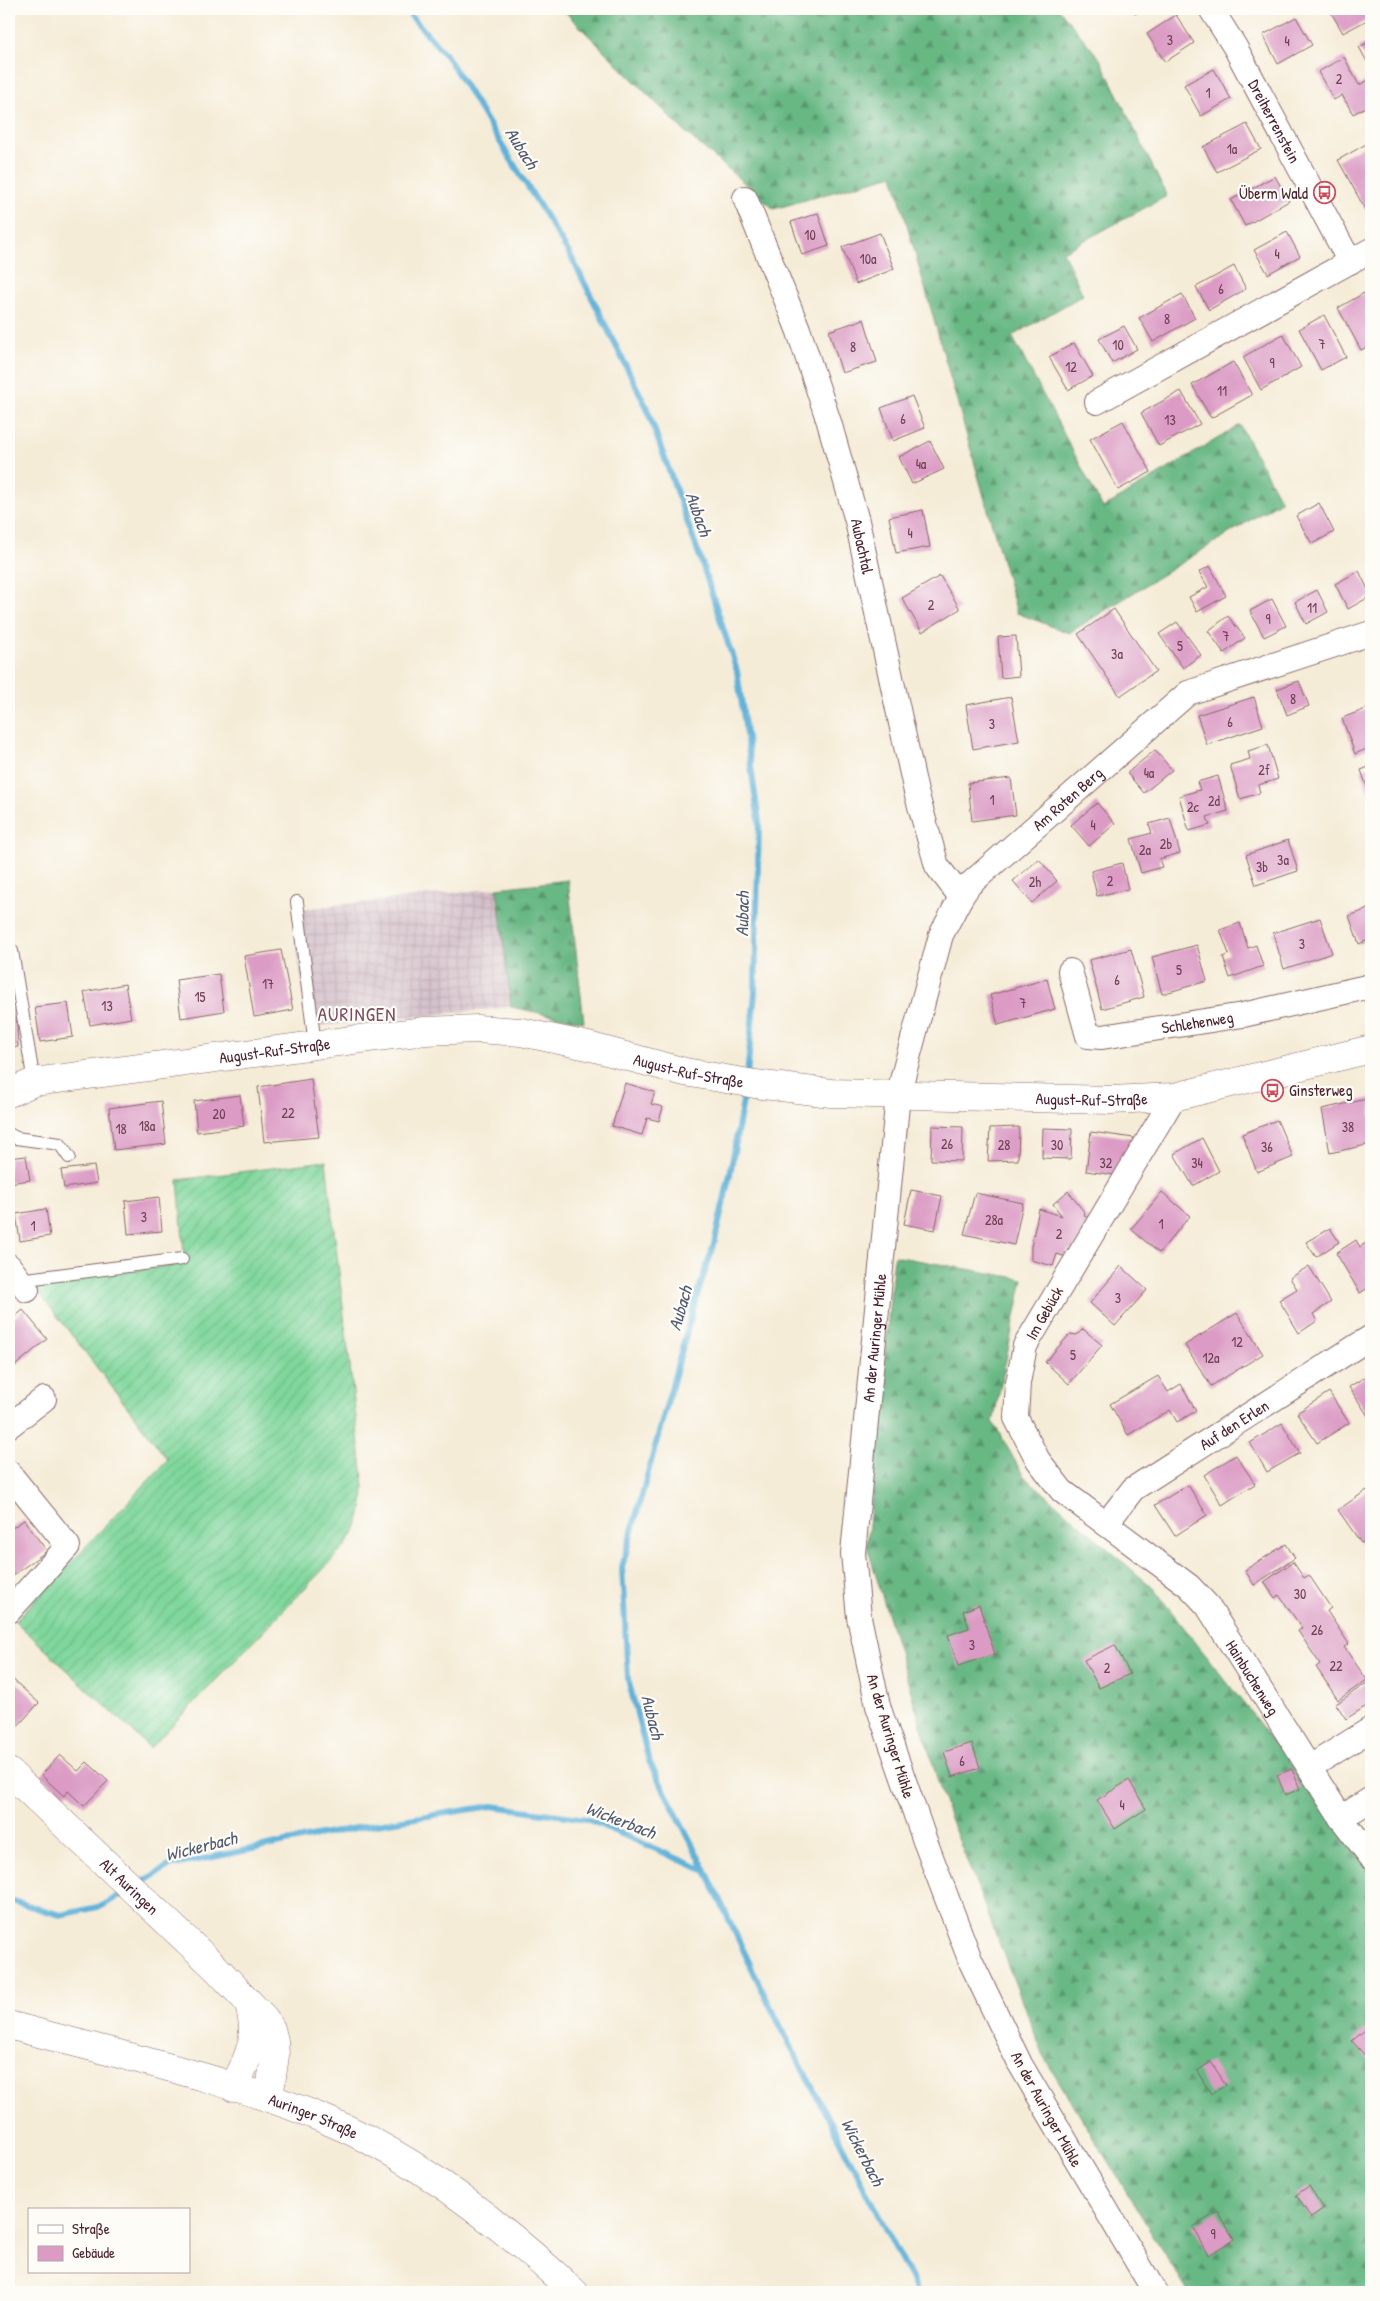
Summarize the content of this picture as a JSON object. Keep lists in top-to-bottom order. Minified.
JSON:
{"streets":{"street":["Dreiherrenstein","Aubachtal","Am Roten Berg","Schlehenweg","August-Ruf-Straße","Im Gebück","An der Auringer Mühle","Auf den Erlen","Hainbuchenweg","Alt Auringen","Auringer Straße"]},"crossings":[["Aubachtal","Am Roten Berg"],["Am Roten Berg","August-Ruf-Straße"],["Am Roten Berg","An der Auringer Mühle"],["August-Ruf-Straße","Im Gebück"],["August-Ruf-Straße","An der Auringer Mühle"],["Im Gebück","Auf den Erlen"],["Im Gebück","Hainbuchenweg"],["Auf den Erlen","Hainbuchenweg"],["Alt Auringen","Auringer Straße"]],"districts":["AURINGEN"],"water":["Aubach","Wickerbach"],"places":{"bus stop":["Überm Wald","Ginsterweg"]},"house_numbers":["3","4","2","1","1a","10","4","10a","6","8","7","10","8","9","12","11","6","13","4a","4","2","11","9","7","5","3a","8","6","3","2f","4a","1","2d","2c","4","2b","2a","3a","3b","2","2h","3","5","6","17","15","7","13","22","20","18a","38","18","26","28","30","36","32","34","3","28a","1","1","2","3","12","5","12a","30","26","3","22","2","6","4","9"],"legend":["Straße","Gebäude"]}
